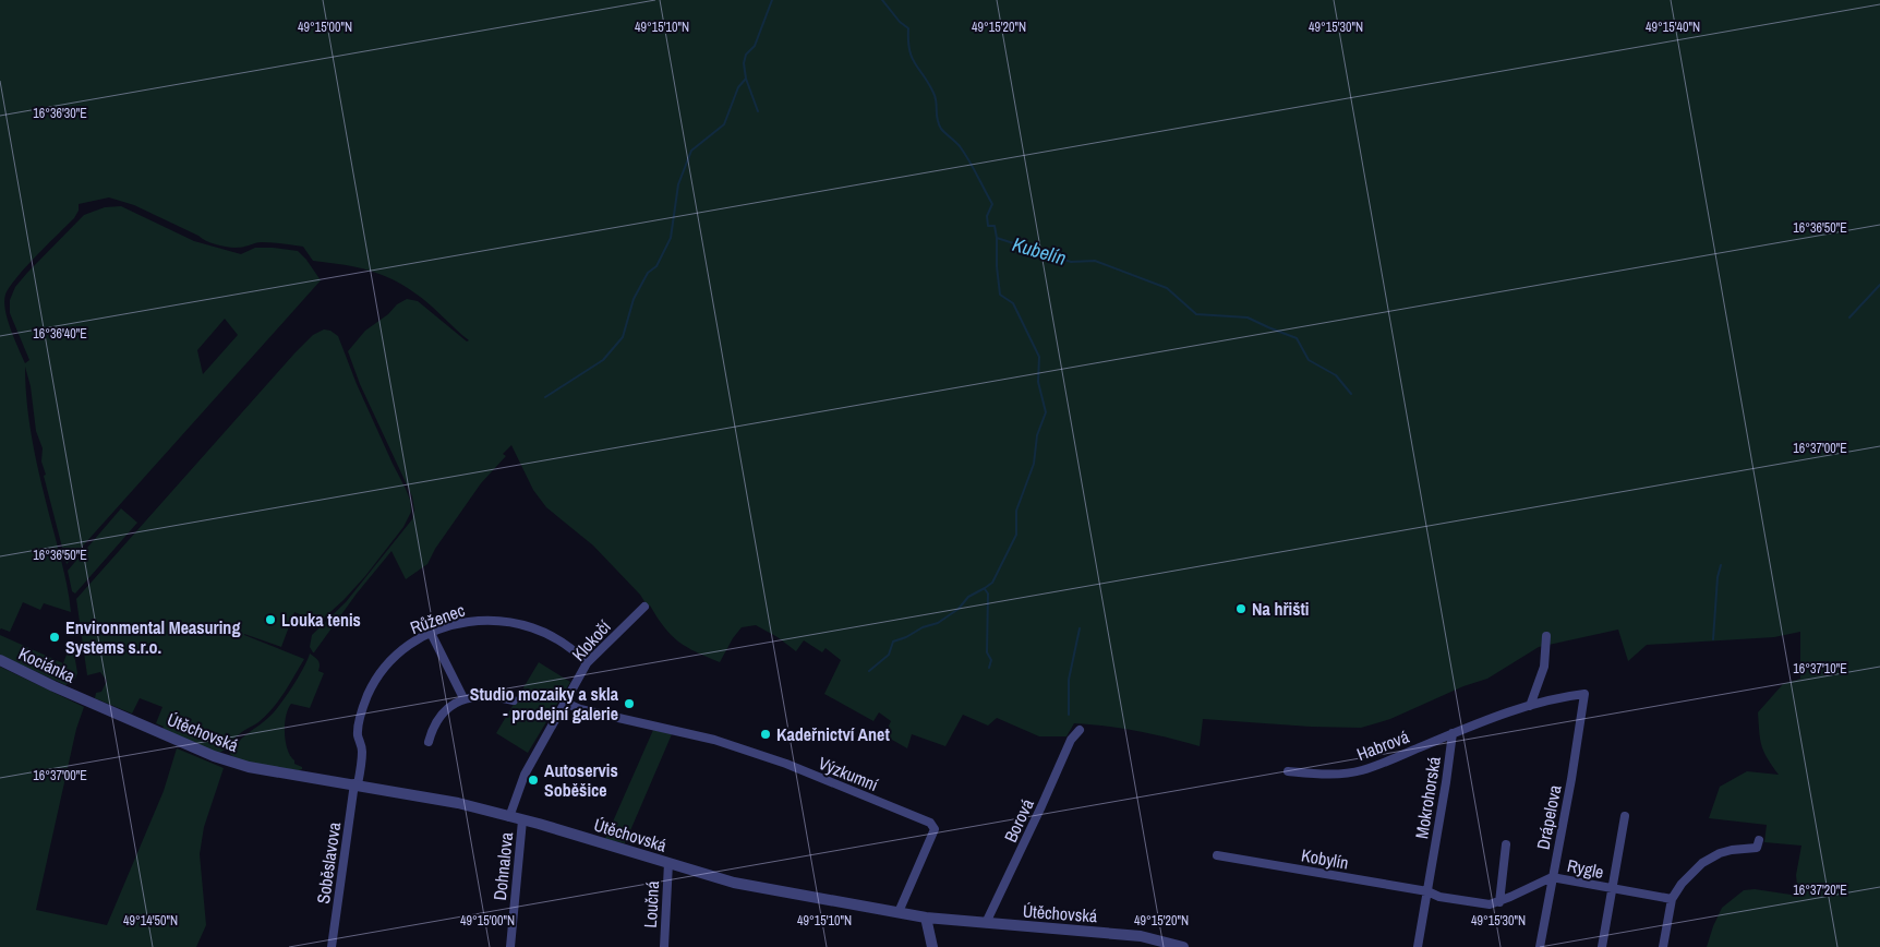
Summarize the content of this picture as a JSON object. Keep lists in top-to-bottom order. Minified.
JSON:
{"streets":{"street":["Růženec","Klokočí","Kociánka","Útěchovská","Habrová","Výzkumní","Mokrohorská","Drápelova","Borová","Kobylín","Soběslavova","Dohnalova","Rygle","Loučná"]},"crossings":[["Růženec","Klokočí"],["Růženec","Útěchovská"],["Růženec","Soběslavova"],["Klokočí","Útěchovská"],["Klokočí","Výzkumní"],["Kociánka","Útěchovská"],["Útěchovská","Výzkumní"],["Útěchovská","Borová"],["Útěchovská","Soběslavova"],["Útěchovská","Dohnalova"],["Útěchovská","Loučná"],["Habrová","Mokrohorská"],["Mokrohorská","Drápelova"],["Mokrohorská","Kobylín"],["Mokrohorská","Rygle"],["Drápelova","Rygle"],["Kobylín","Rygle"]],"water":["Kubelín"],"places":["Na hřišti","Louka tenis","Environmental Measuring Systems s.r.o.","Studio mozaiky a skla - prodejní galerie","Kadeřnictví Anet","Autoservis Soběšice"],"coordinates":["49°15'00\"N","49°15'10\"N","49°15'20\"N","49°15'30\"N","49°15'40\"N","16°36'30\"E","16°36'50\"E","16°36'40\"E","16°37'00\"E","16°37'10\"E","16°37'20\"E","49°14'50\"N"]}
